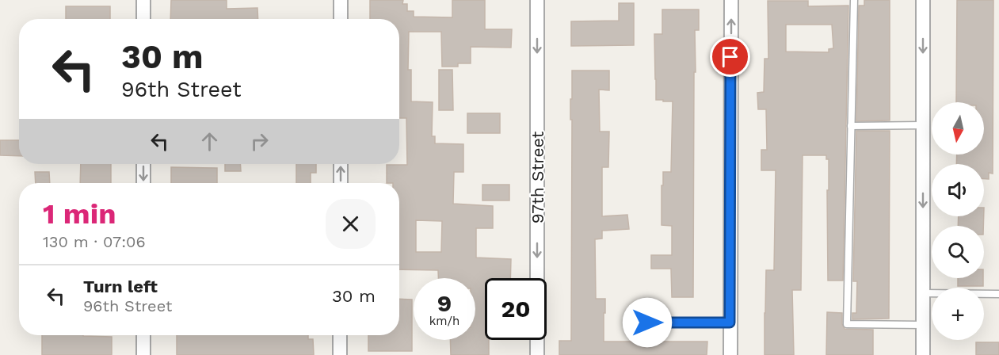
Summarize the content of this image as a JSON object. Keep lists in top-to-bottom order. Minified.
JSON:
{"streets":{"street":["97th Street"]},"one_way":["97th Street"],"north":"bottom","page":{"turn":["30 m","96th Street"],"map_buttons":"+","heading":["1 min","130 m · 07:06"],"list":[{"name":"Turn left","note":"96th Street","value":"30 m"}],"speed":"9 km/h","limit":"20"}}
